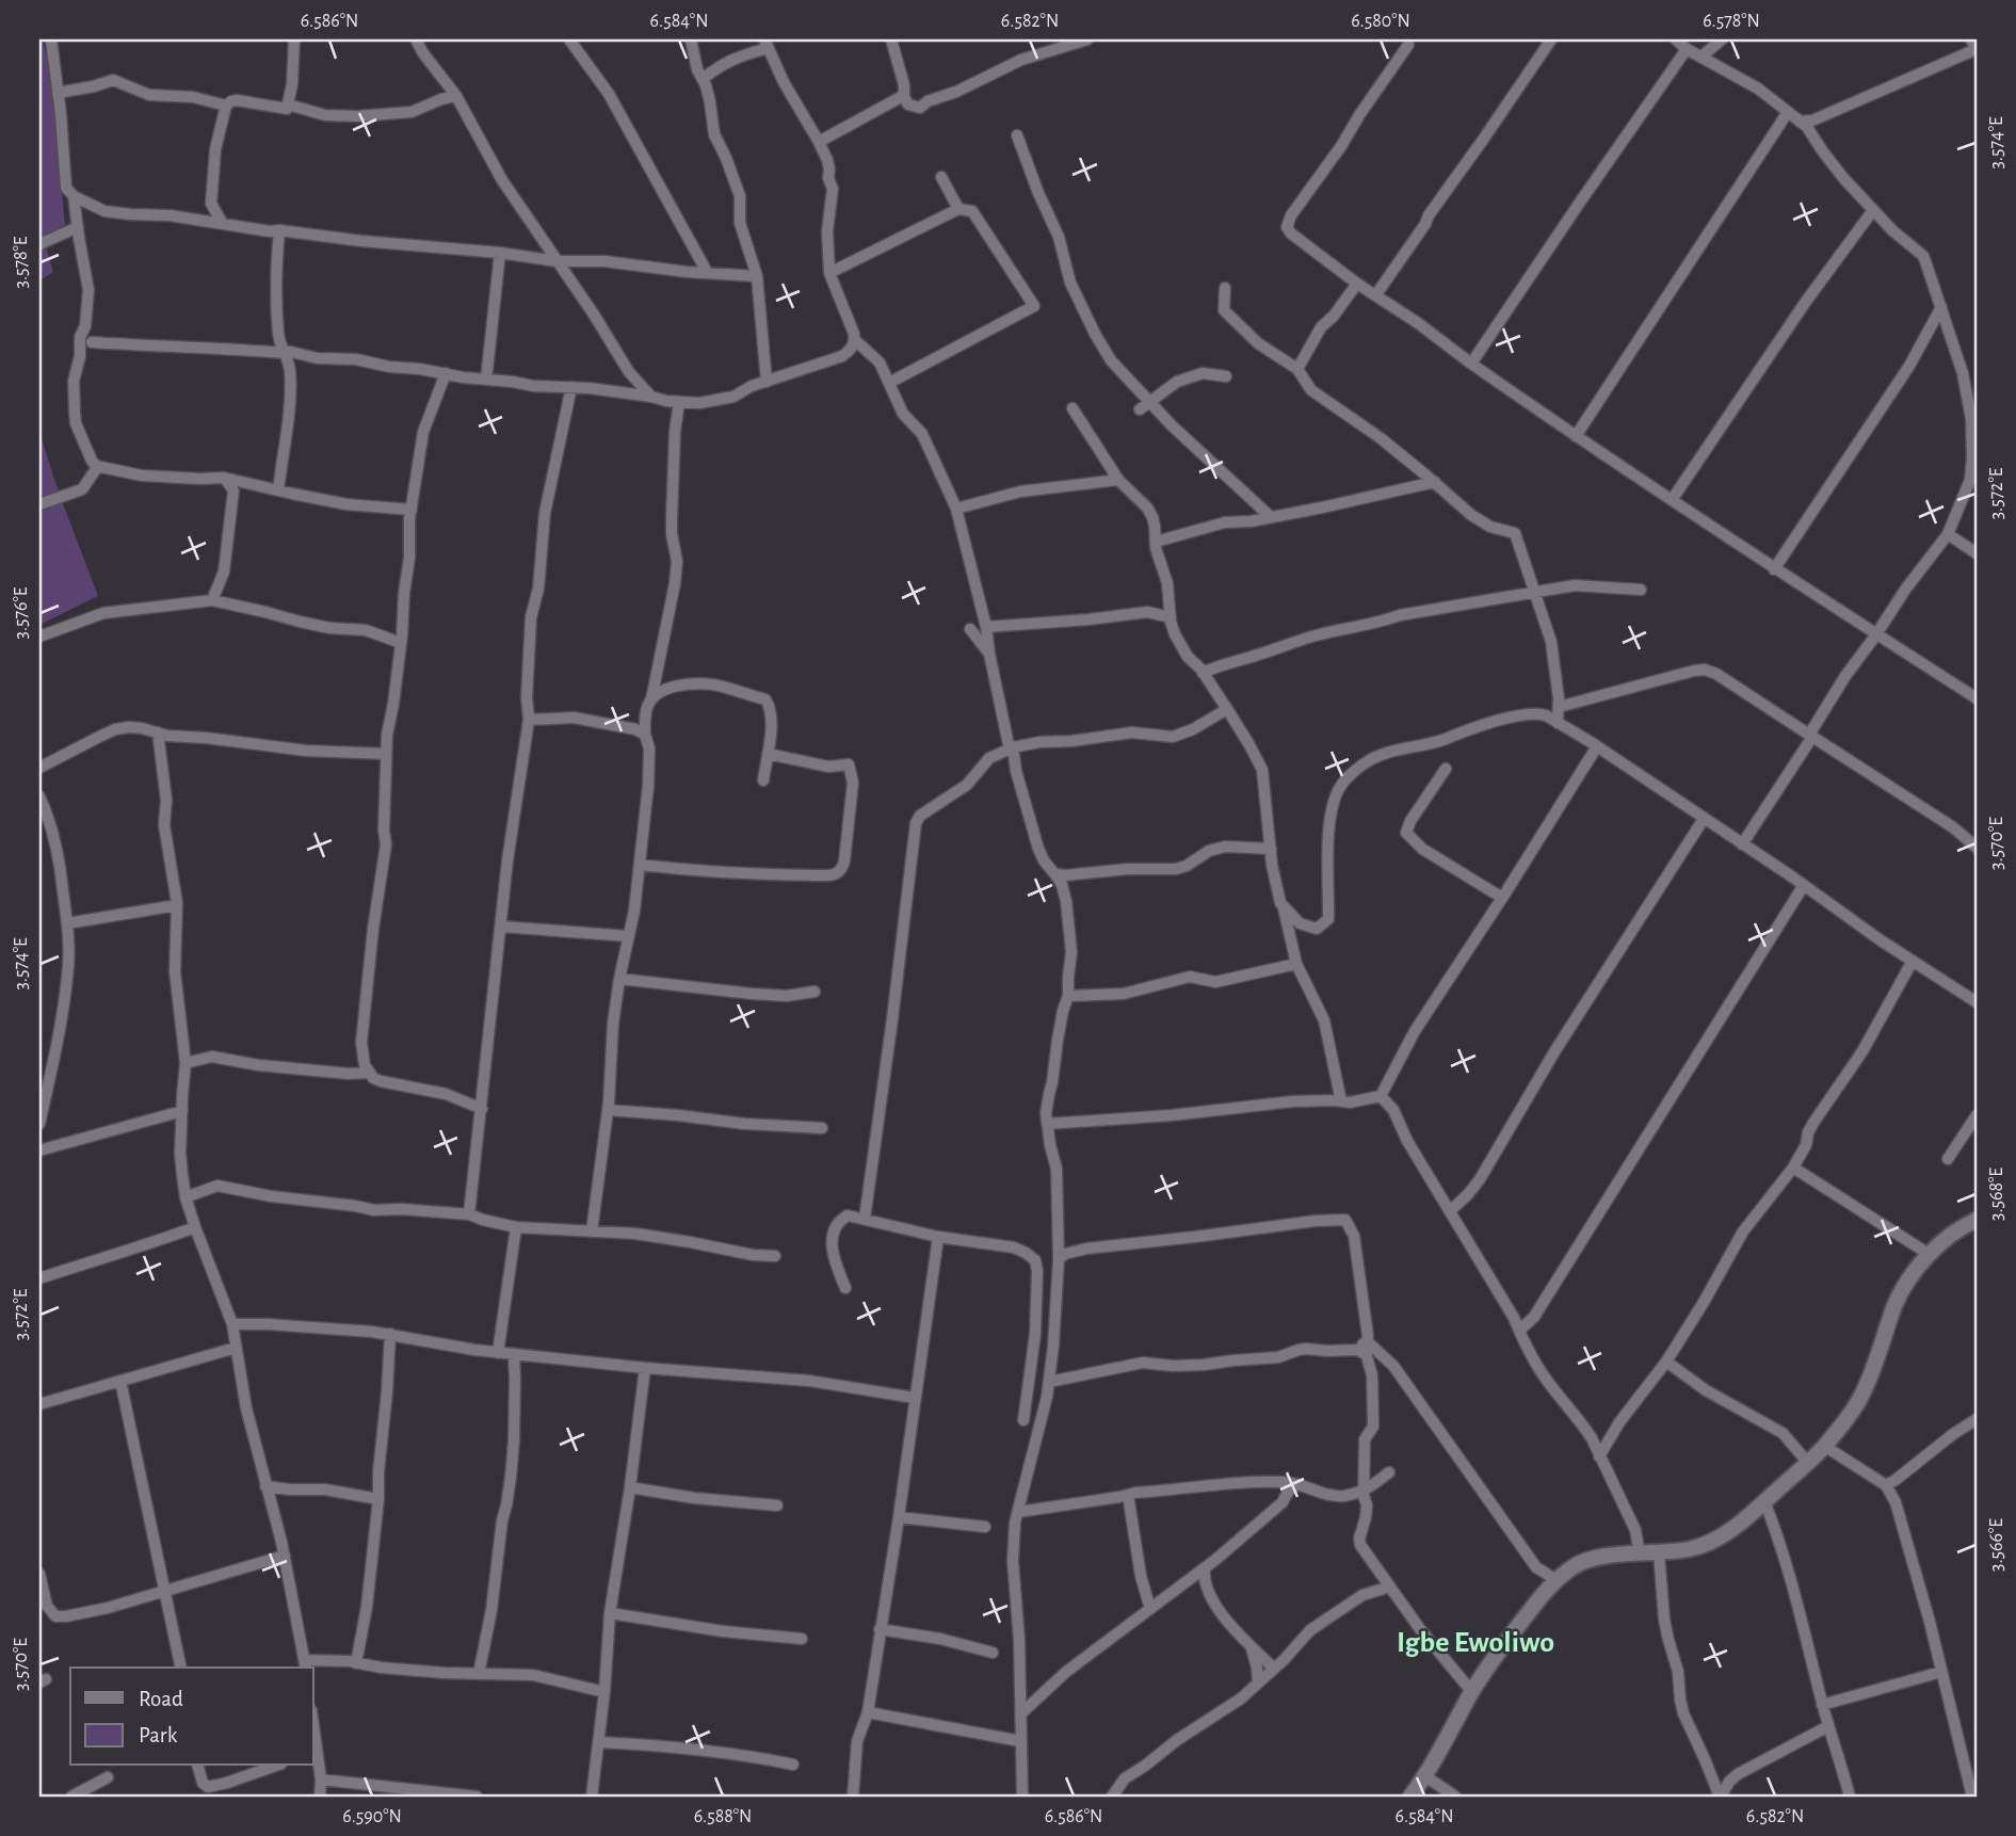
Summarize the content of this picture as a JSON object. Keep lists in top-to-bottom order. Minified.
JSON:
{"districts":["Igbe Ewoliwo"],"legend":["Road","Park"],"coordinates":["6.586°N","6.584°N","6.582°N","6.580°N","6.578°N","3.574°E","3.578°E","3.572°E","3.576°E","3.570°E","3.568°E","3.566°E","6.590°N","6.588°N"]}
